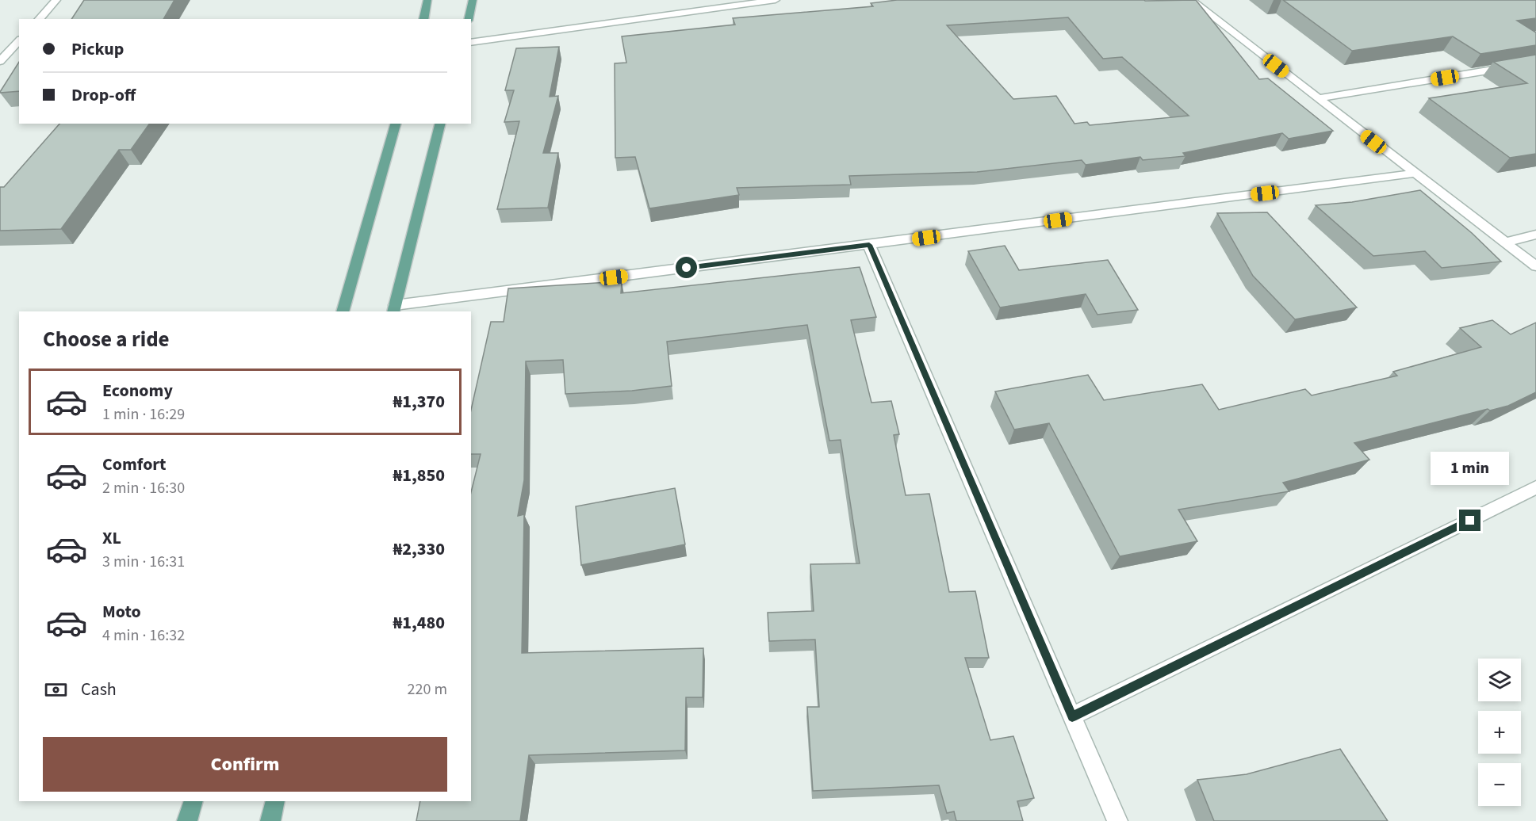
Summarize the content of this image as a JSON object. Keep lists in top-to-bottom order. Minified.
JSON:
{"page":{"banner":["Pickup","Drop-off"],"heading":"Choose a ride","list":[{"name":"Economy","note":"1 min · 16:29","value":"₦1,370"},{"name":"Comfort","note":"2 min · 16:30","value":"₦1,850"},{"name":"XL","note":"3 min · 16:31","value":"₦2,330"},{"name":"Moto","note":"4 min · 16:32","value":"₦1,480"}],"bubble":"1 min","map_buttons":["+","−"],"pay":["Cash","220 m"],"buttons":"Confirm"}}
